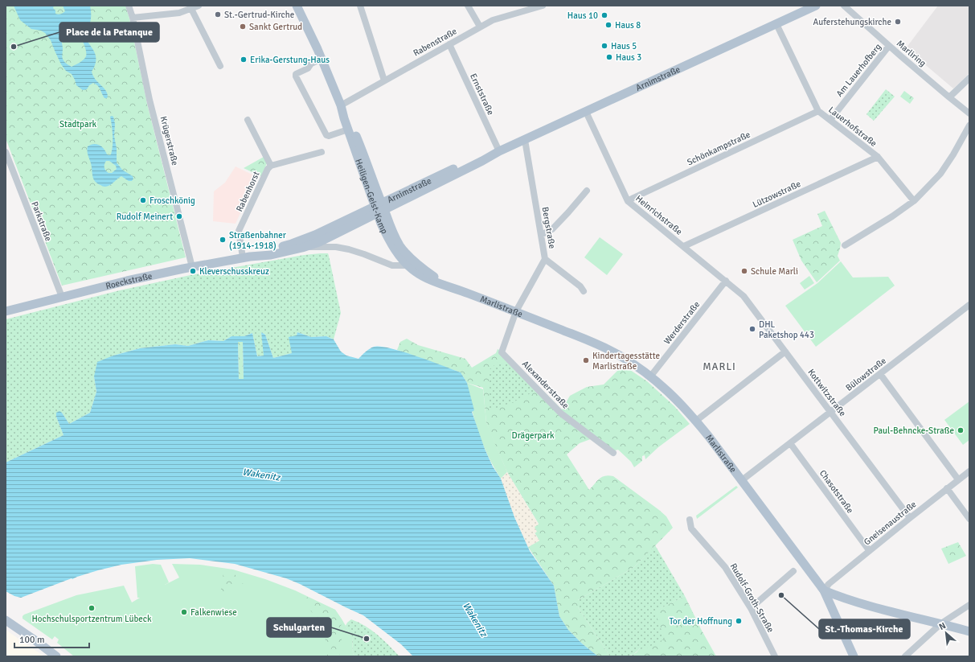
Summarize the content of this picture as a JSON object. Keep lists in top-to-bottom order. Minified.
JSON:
{"streets":{"main road":["Arnimstraße","Heiligen-Geist-Kamp","Roeckstraße","Marlistraße"],"street":["Rabenstraße","Marliring","Am Lauerhofberg","Ernststraße","Lauerhofstraße","Krügerstraße","Schönkampstraße","Rabenhorst","Lützowstraße","Heinrichstraße","Parkstraße","Bergstraße","Werderstraße","Bülowstraße","Alexanderstraße","Kottwitzstraße","Chasotstraße","Gneisenaustraße","Rudolf-Groth-Straße"]},"crossings":[["Rabenstraße","Ernststraße"],["Rabenstraße","Heiligen-Geist-Kamp"],["Marliring","Am Lauerhofberg"],["Am Lauerhofberg","Lauerhofstraße"],["Arnimstraße","Ernststraße"],["Arnimstraße","Lauerhofstraße"],["Arnimstraße","Heiligen-Geist-Kamp"],["Arnimstraße","Heinrichstraße"],["Arnimstraße","Bergstraße"],["Arnimstraße","Roeckstraße"],["Lauerhofstraße","Schönkampstraße"],["Lauerhofstraße","Lützowstraße"],["Krügerstraße","Roeckstraße"],["Schönkampstraße","Heinrichstraße"],["Rabenhorst","Roeckstraße"],["Lützowstraße","Heinrichstraße"],["Heiligen-Geist-Kamp","Marlistraße"],["Heinrichstraße","Werderstraße"],["Heinrichstraße","Kottwitzstraße"],["Parkstraße","Roeckstraße"],["Bergstraße","Marlistraße"],["Bergstraße","Alexanderstraße"],["Marlistraße","Werderstraße"],["Marlistraße","Bülowstraße"],["Marlistraße","Alexanderstraße"],["Marlistraße","Gneisenaustraße"],["Werderstraße","Kottwitzstraße"],["Bülowstraße","Kottwitzstraße"],["Bülowstraße","Chasotstraße"],["Kottwitzstraße","Gneisenaustraße"],["Chasotstraße","Gneisenaustraße"]],"districts":["MARLI"],"water":["Wakenitz"],"parks":["Stadtpark","Drägerpark"],"places":["St.-Gertrud-Kirche","Haus 10","Auferstehungskirche","Haus 8","Sankt Gertrud","Haus 5","Place de la Petanque","Haus 3","Erika-Gerstung-Haus","Froschkönig","Rudolf Meinert","Straßenbahner (1914-1918)","Kleverschusskreuz","Schule Marli","DHL Paketshop 443","Kindertagesstätte Marlistraße","Paul-Behncke-Straße","St.-Thomas-Kirche","Hochschulsportzentrum Lübeck","Falkenwiese","Tor der Hoffnung","Schulgarten"],"scale_bar":"100 m","north":"top left"}
